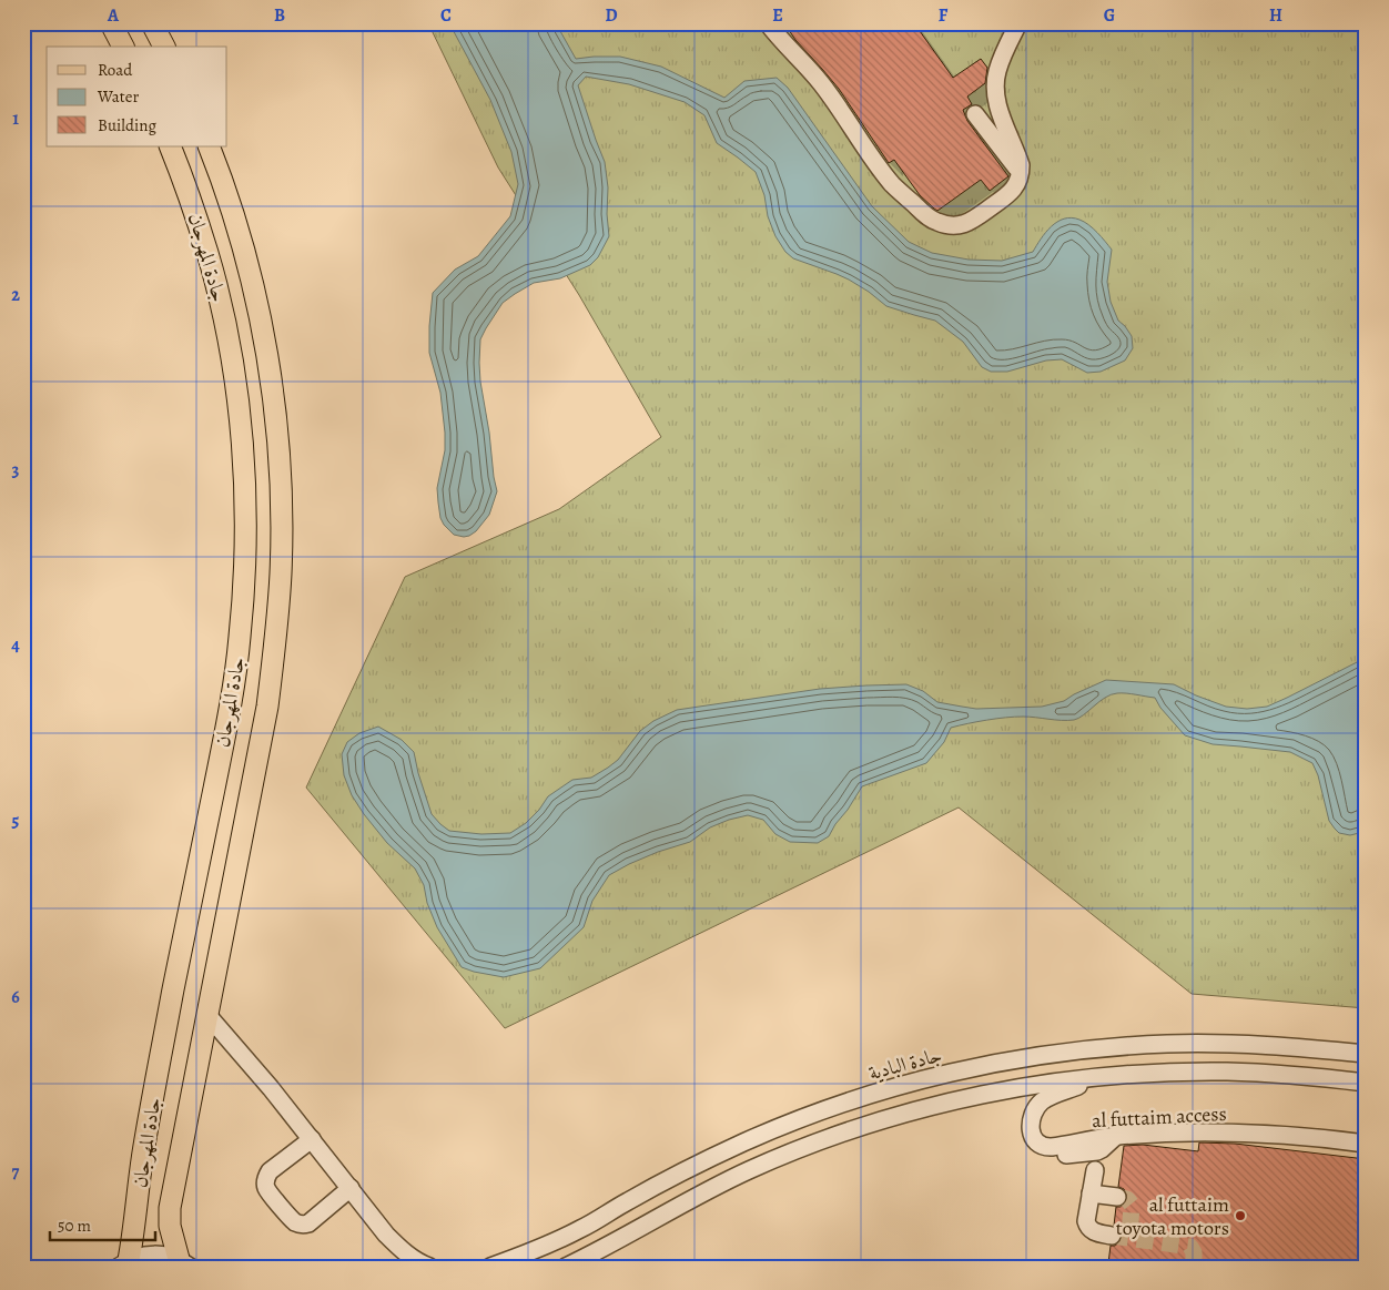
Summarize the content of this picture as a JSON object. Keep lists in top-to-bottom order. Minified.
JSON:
{"streets":{"main road":["جادة المهرجان"],"street":["جادة البادية","al futtaim access"]},"places":["al futtaim toyota motors"],"legend":["Road","Water","Building"],"scale_bar":"50 m","grid":{"columns":["A","B","C","D","E","F","G","H"],"rows":["1","2","3","4","5","6","7"]}}
